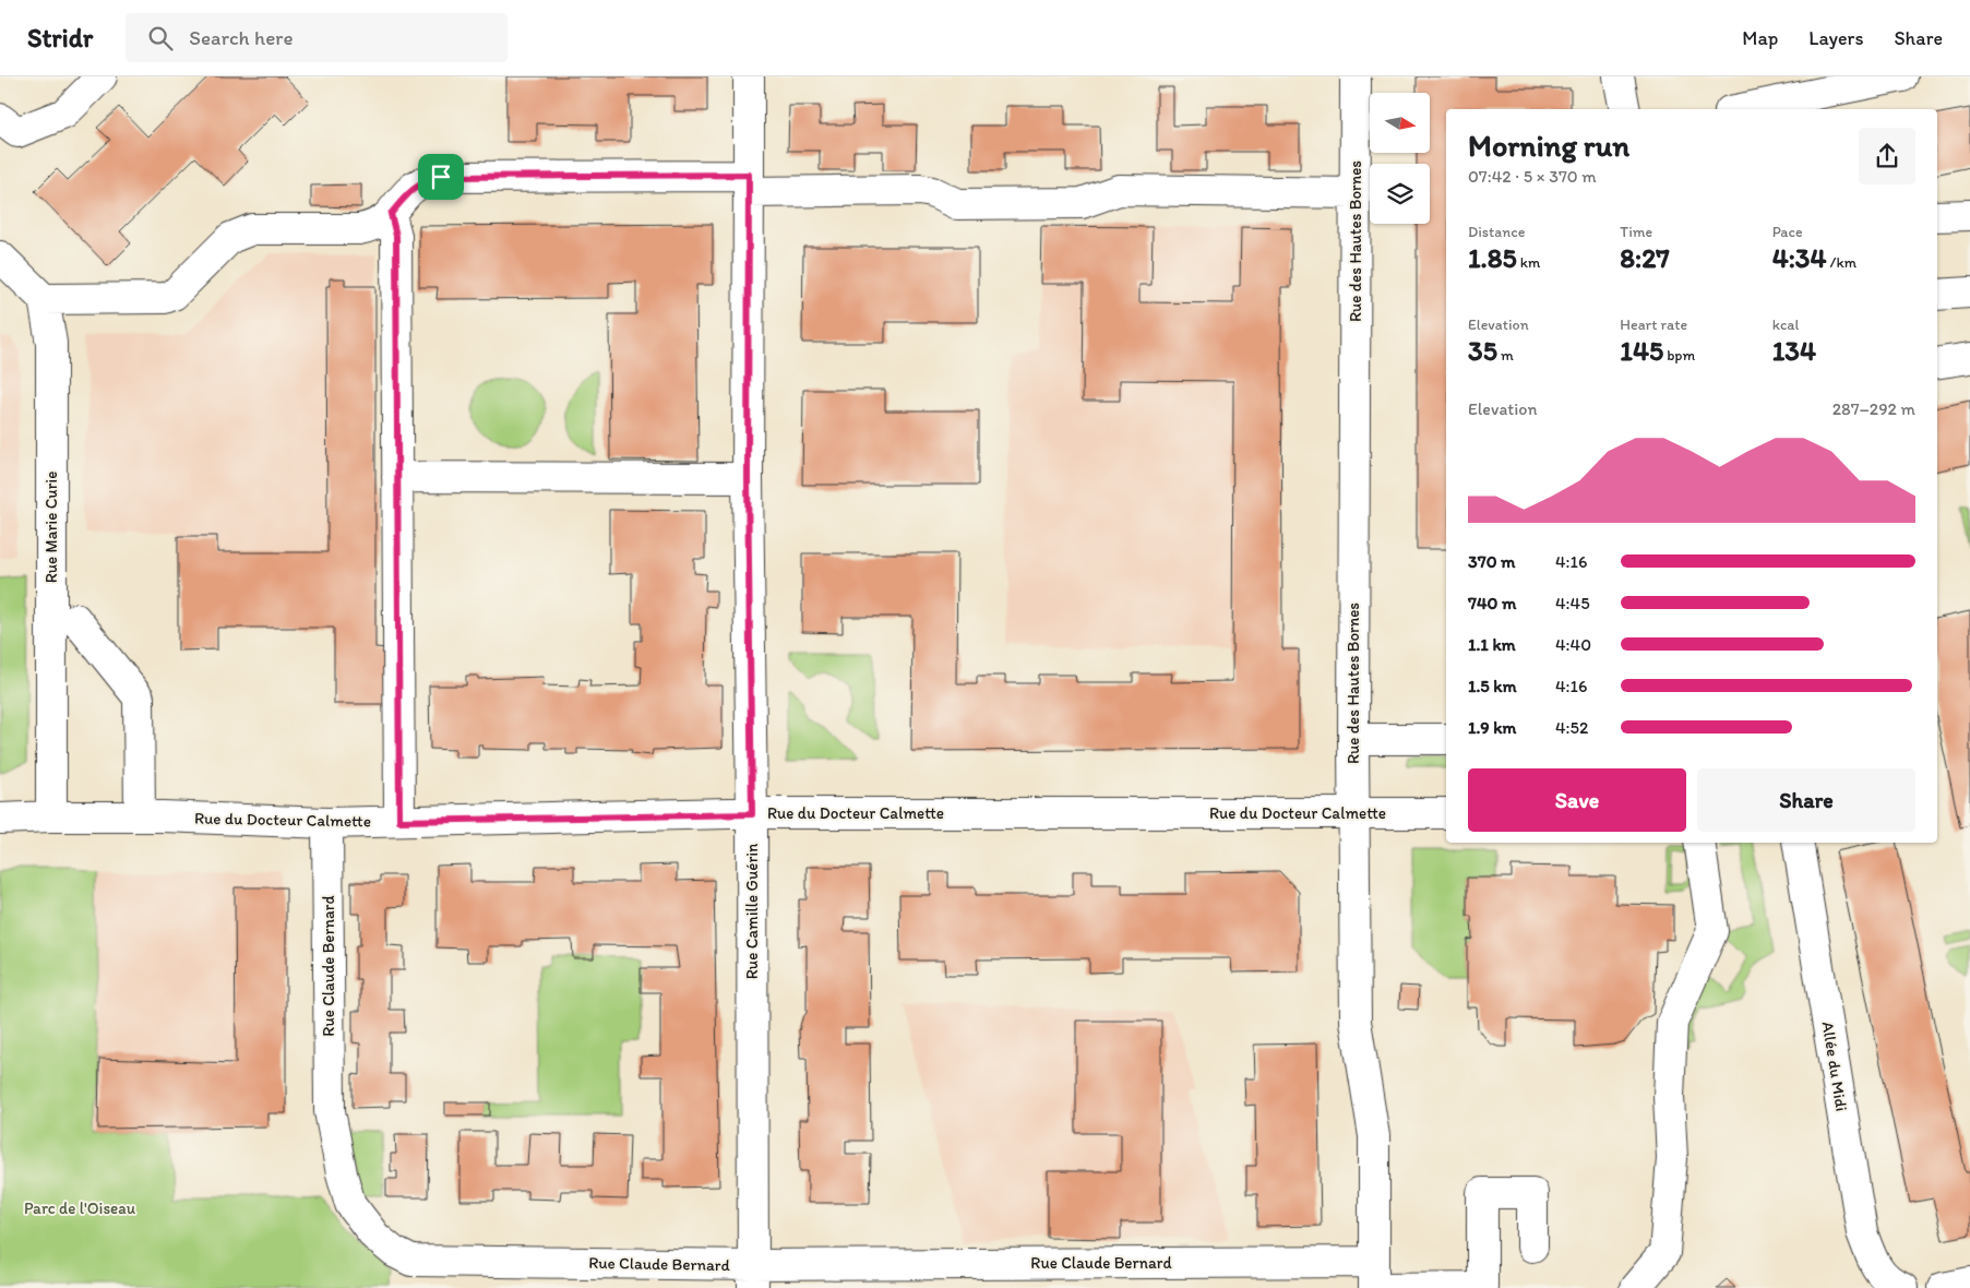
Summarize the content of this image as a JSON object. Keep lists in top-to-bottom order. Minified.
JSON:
{"streets":{"street":["Rue des Hautes Bornes","Rue Marie Curie","Rue du Docteur Calmette","Rue Camille Guérin","Rue Claude Bernard","Allée du Midi"]},"crossings":[["Rue des Hautes Bornes","Rue du Docteur Calmette"],["Rue des Hautes Bornes","Rue Claude Bernard"],["Rue Marie Curie","Rue du Docteur Calmette"],["Rue du Docteur Calmette","Rue Camille Guérin"],["Rue du Docteur Calmette","Rue Claude Bernard"],["Rue Camille Guérin","Rue Claude Bernard"]],"parks":["Parc de l'Oiseau"],"north":"right","page":{"header":"Stridr","search":"Search here","nav":["Map","Layers","Share"],"heading":["Morning run","07:42 · 5 × 370 m"],"stats":[["Distance","1.85 km"],["Time","8:27"],["Pace","4:34 /km"],["Elevation","35 m"],["Heart rate","145 bpm"],["kcal","134"]],"chart":["Elevation","287–292 m"],"list":[{"name":"370 m","note":"4:16"},{"name":"740 m","note":"4:45"},{"name":"1.1 km","note":"4:40"},{"name":"1.5 km","note":"4:16"},{"name":"1.9 km","note":"4:52"}],"buttons":["Save","Share"]}}
